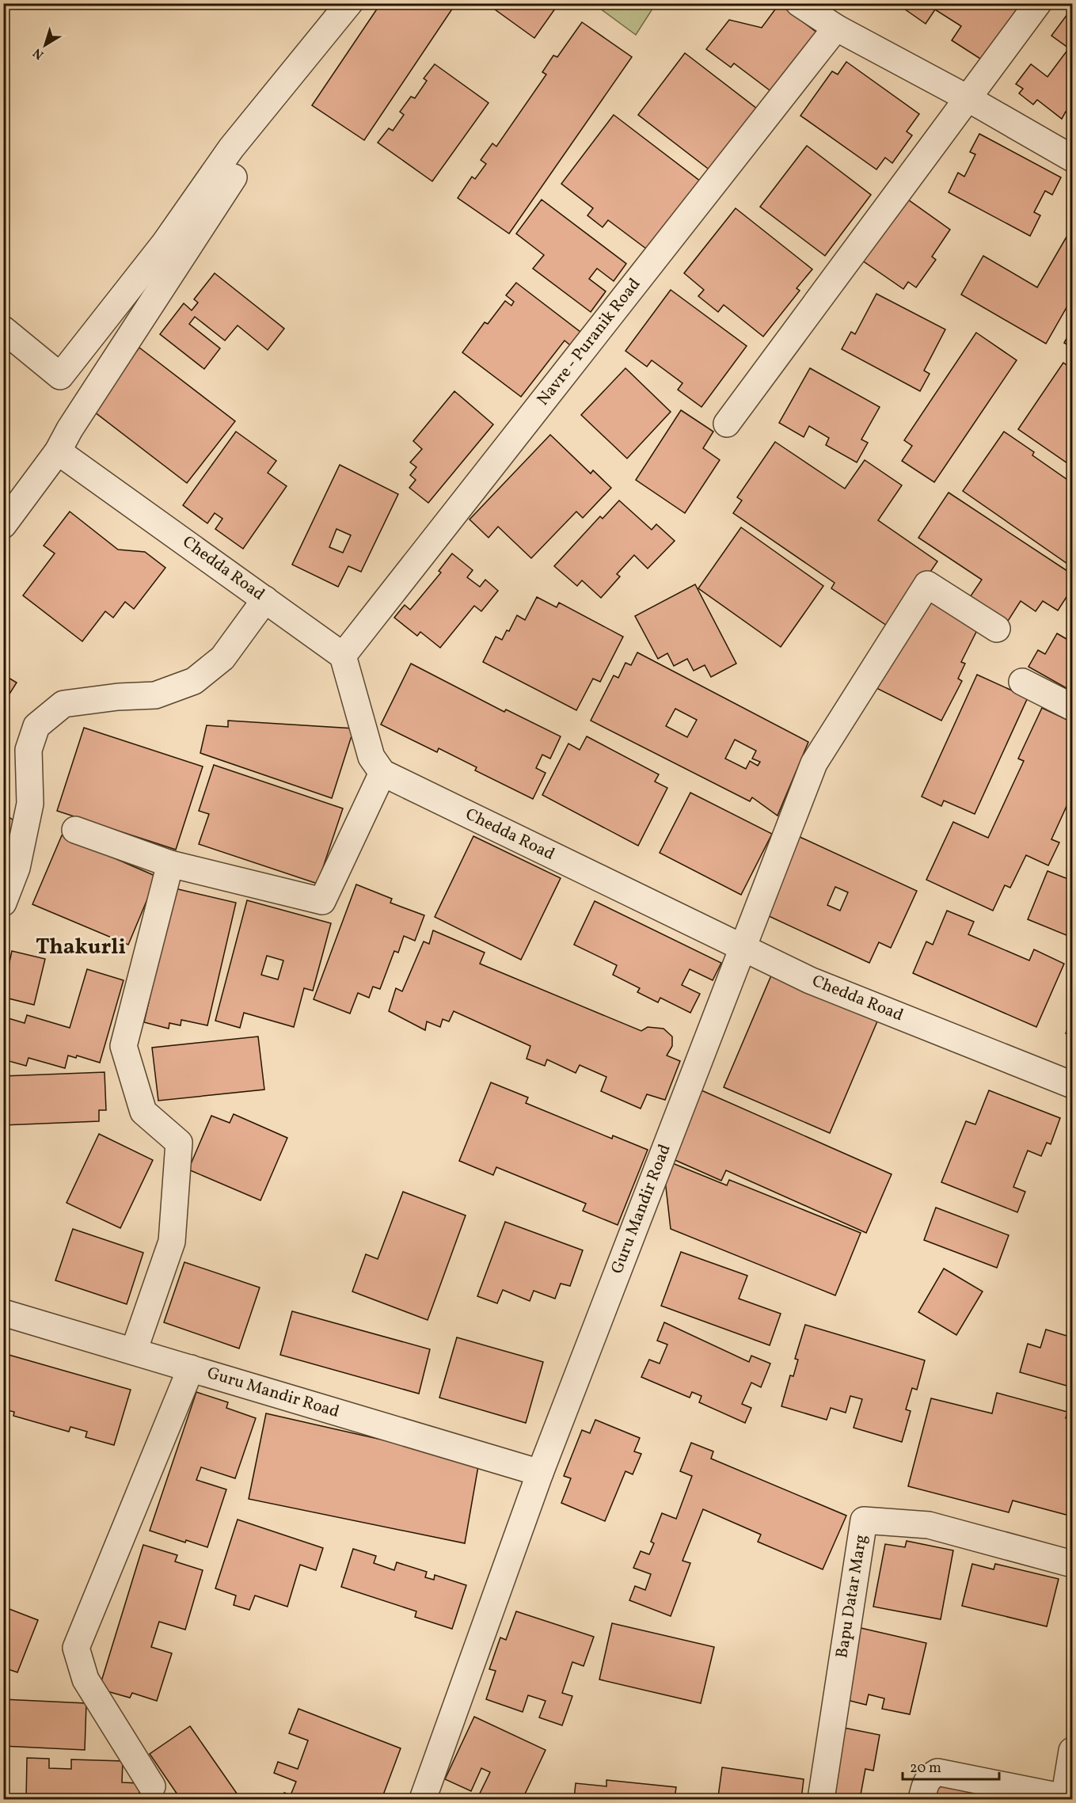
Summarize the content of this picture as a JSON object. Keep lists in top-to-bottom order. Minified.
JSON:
{"streets":{"street":["Navre - Puranik Road","Chedda Road","Guru Mandir Road","Bapu Datar Marg"]},"crossings":[["Navre - Puranik Road","Chedda Road"],["Chedda Road","Guru Mandir Road"]],"districts":["Thakurli"],"scale_bar":"20 m","north":"bottom left"}
